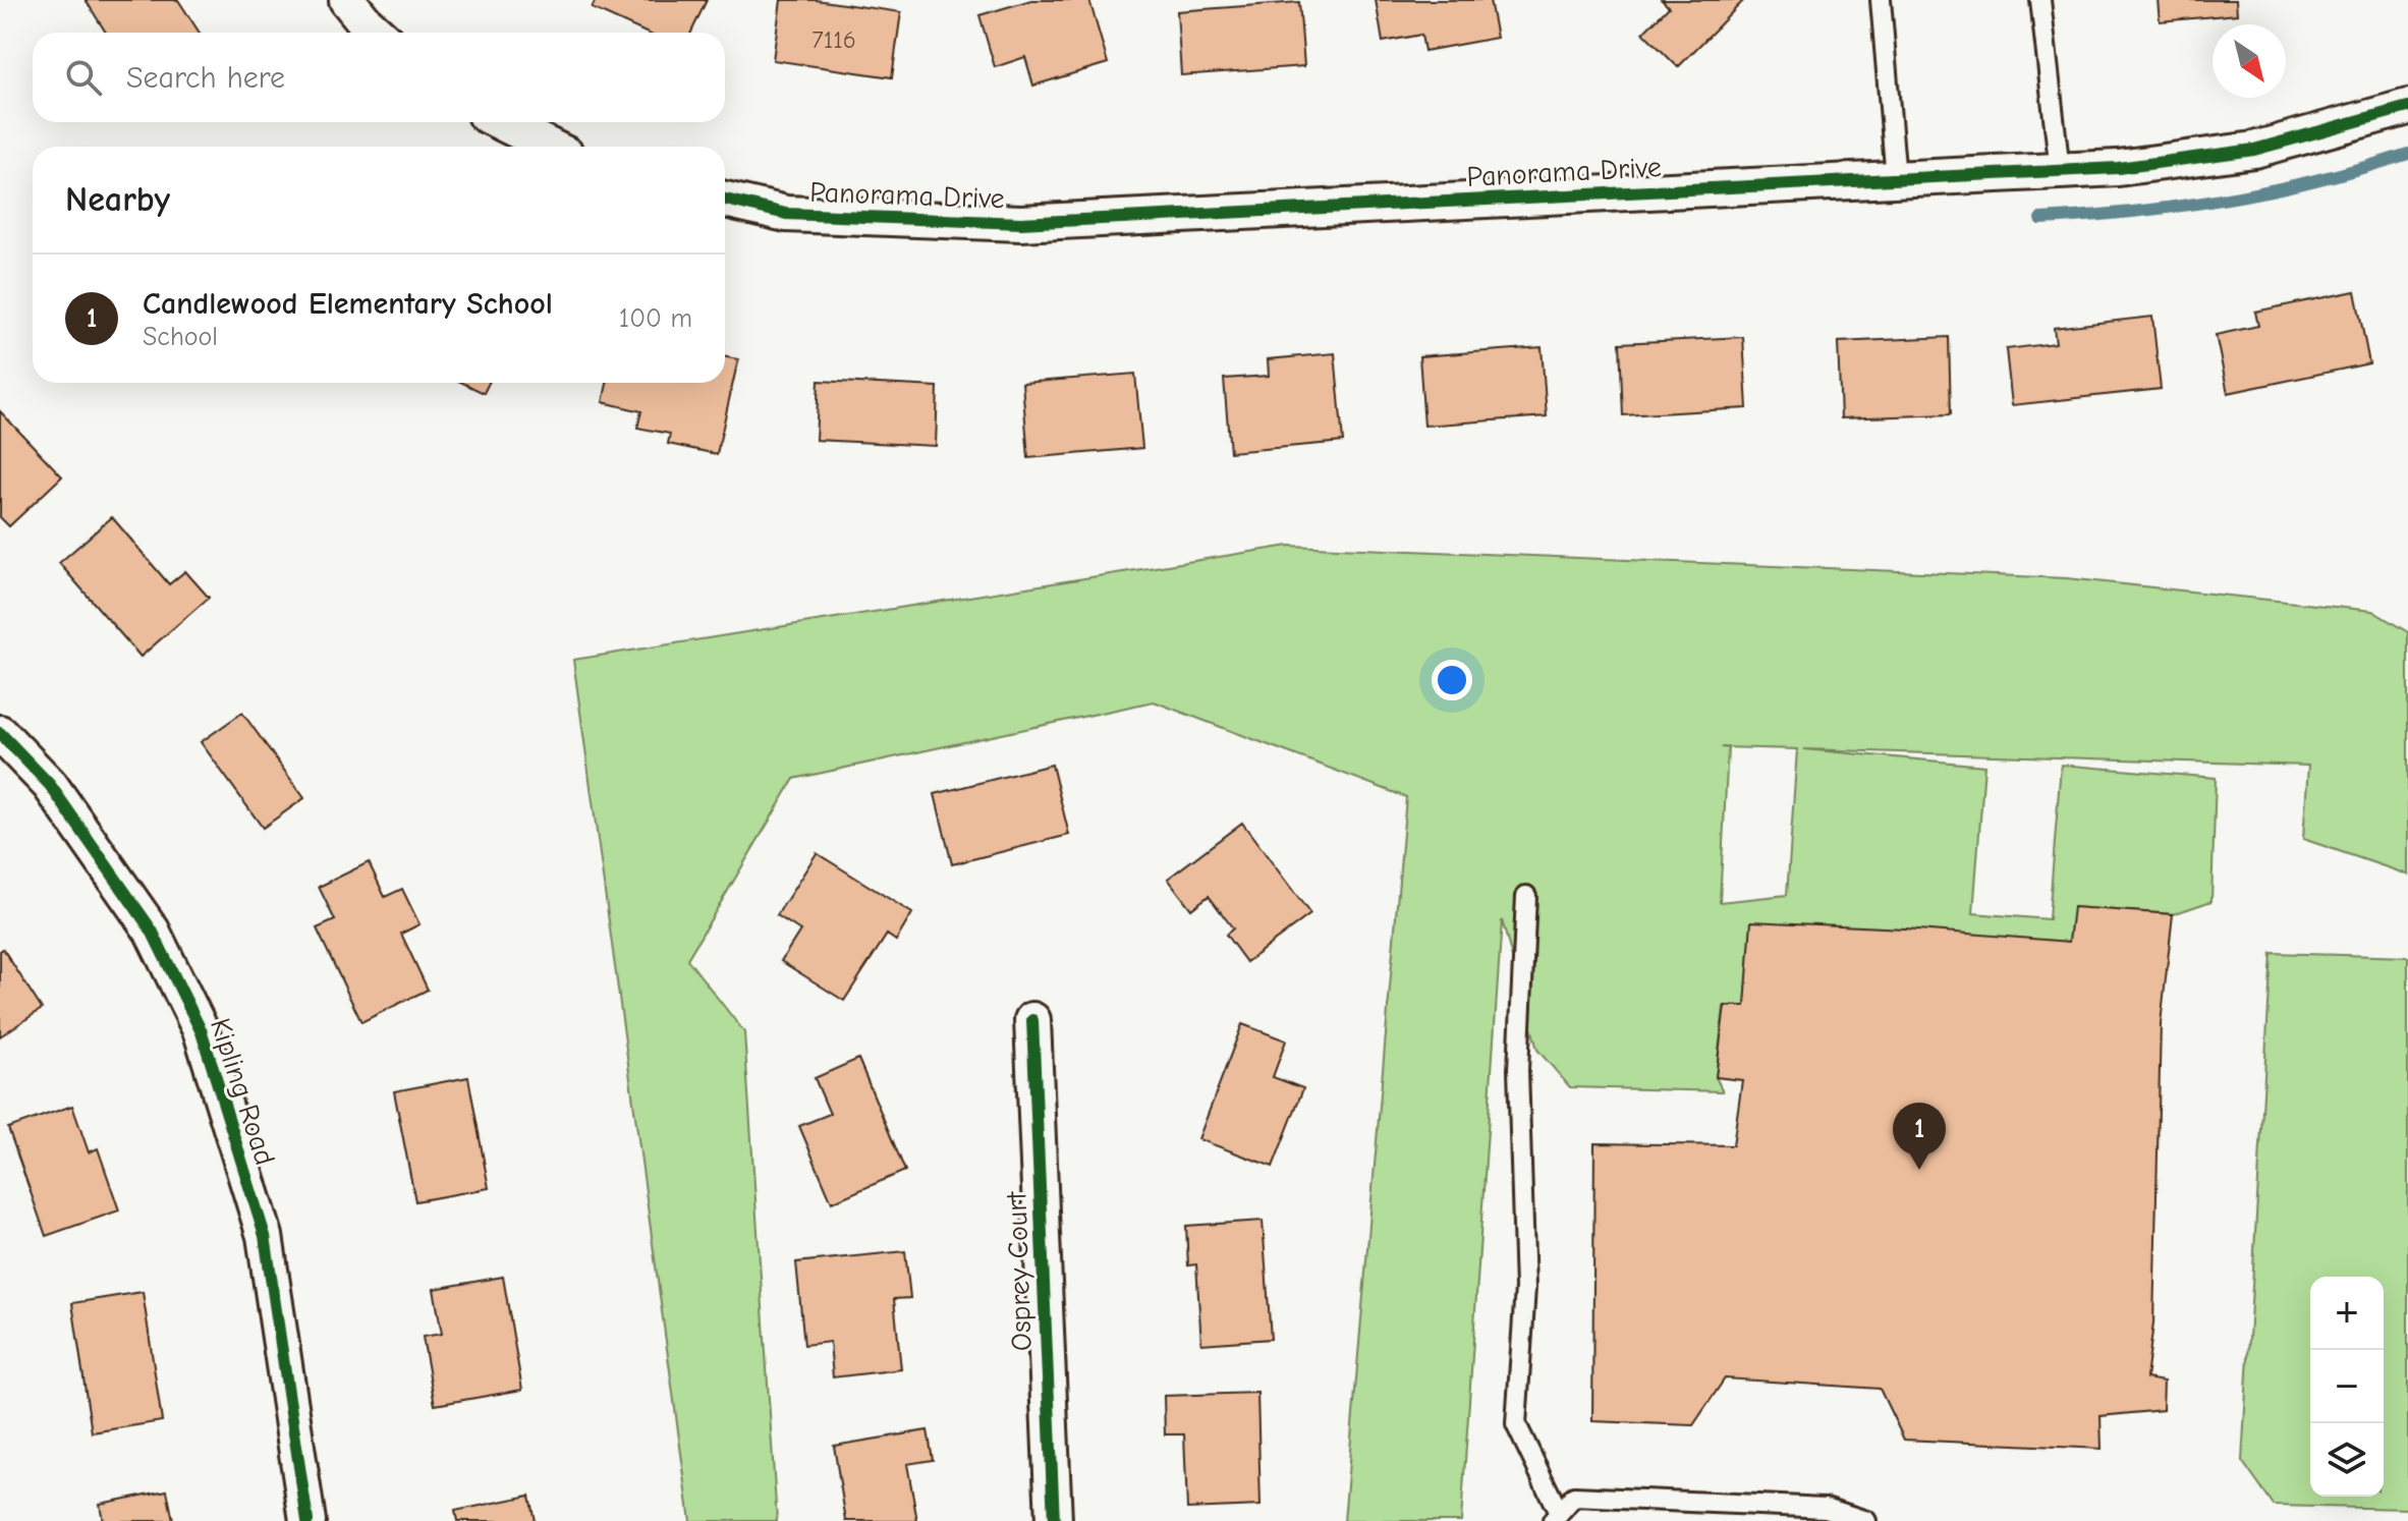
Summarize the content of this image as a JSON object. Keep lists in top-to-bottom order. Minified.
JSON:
{"streets":{"street":["Panorama Drive","Kipling Road","Osprey Court"]},"house_numbers":["7116"],"north":"bottom right","page":{"search":"Search here","heading":"Nearby","list":[{"mark":"1","name":"Candlewood Elementary School","note":"School","value":"100 m"}],"pins":"1","map_buttons":["+","−"]}}
